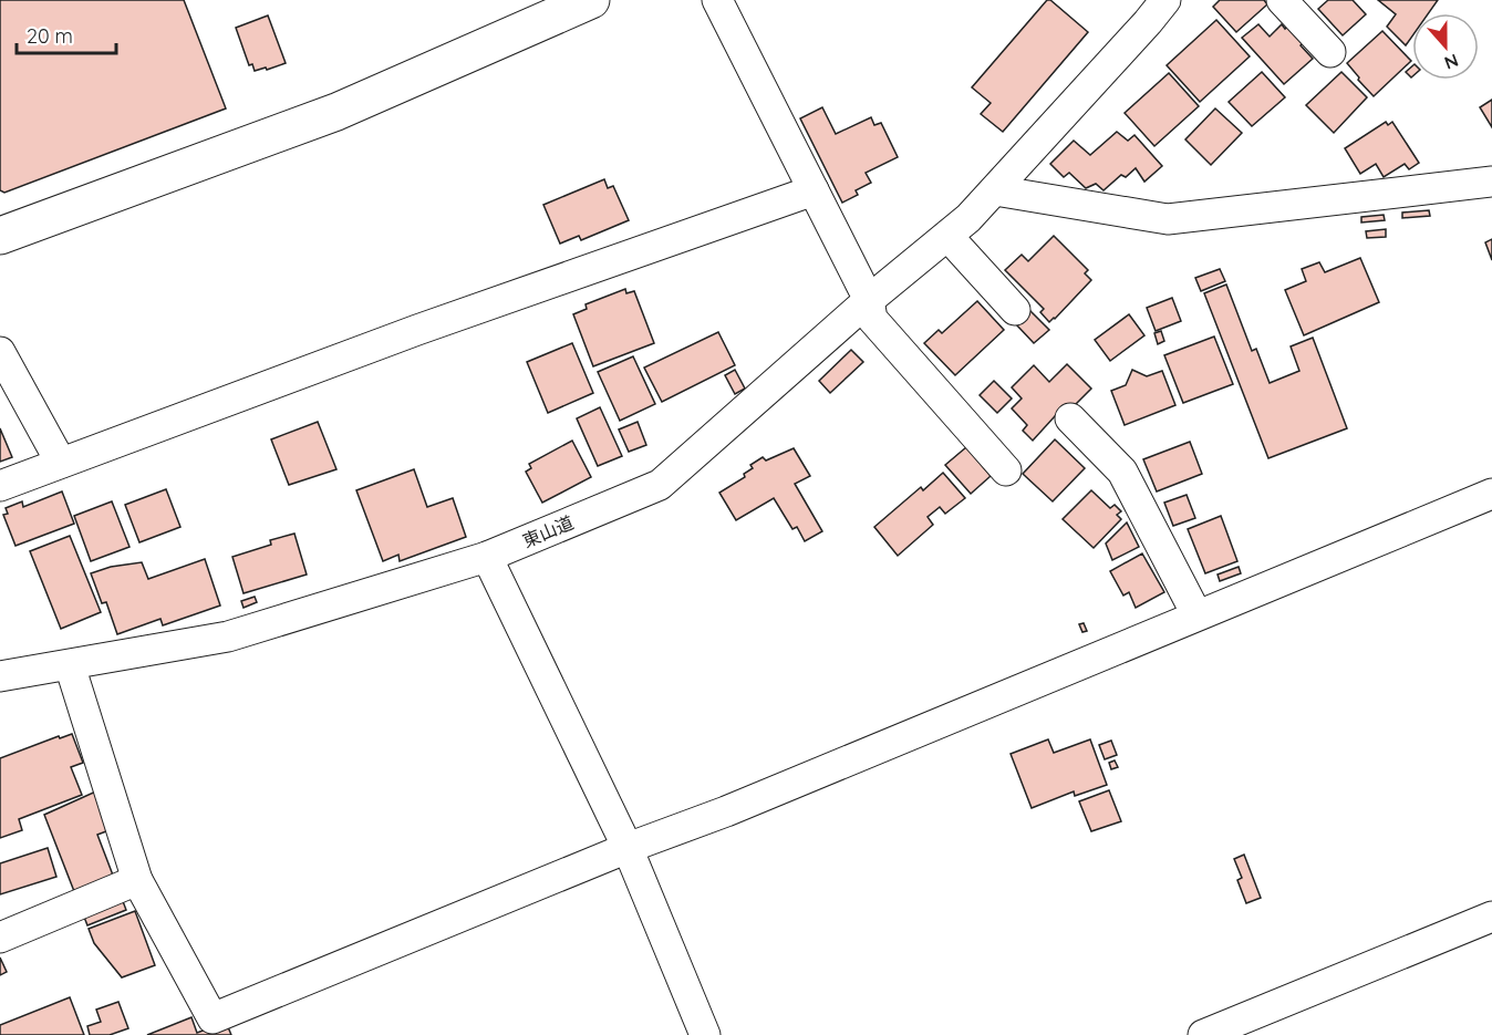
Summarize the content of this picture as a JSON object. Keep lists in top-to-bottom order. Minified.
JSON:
{"streets":{"street":["東山道"]},"scale_bar":"20 m","north":"bottom"}
